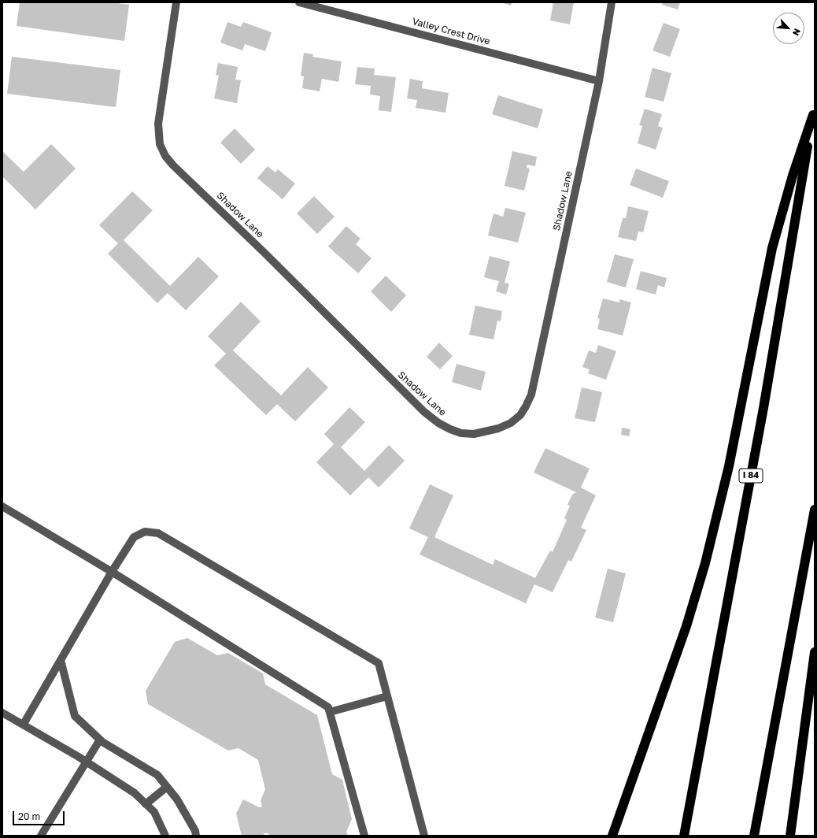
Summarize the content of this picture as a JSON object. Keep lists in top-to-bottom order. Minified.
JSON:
{"streets":{"highway":["I 84"],"street":["Valley Crest Drive","Shadow Lane"]},"crossings":[["Valley Crest Drive","Shadow Lane"]],"scale_bar":"20 m","north":"bottom right"}
